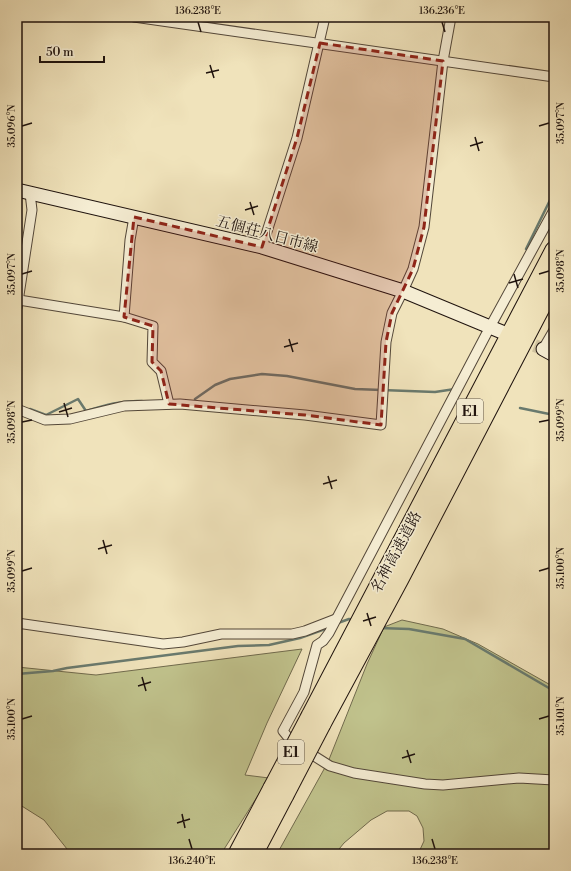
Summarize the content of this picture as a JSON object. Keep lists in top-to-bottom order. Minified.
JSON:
{"streets":{"highway":["E1","名神高速道路"],"main road":["五個荘八日市線"]},"scale_bar":"50 m","coordinates":["136.238°E","136.236°E","35.097°N","35.096°N","35.098°N","35.099°N","35.100°N","35.101°N","136.240°E"]}
